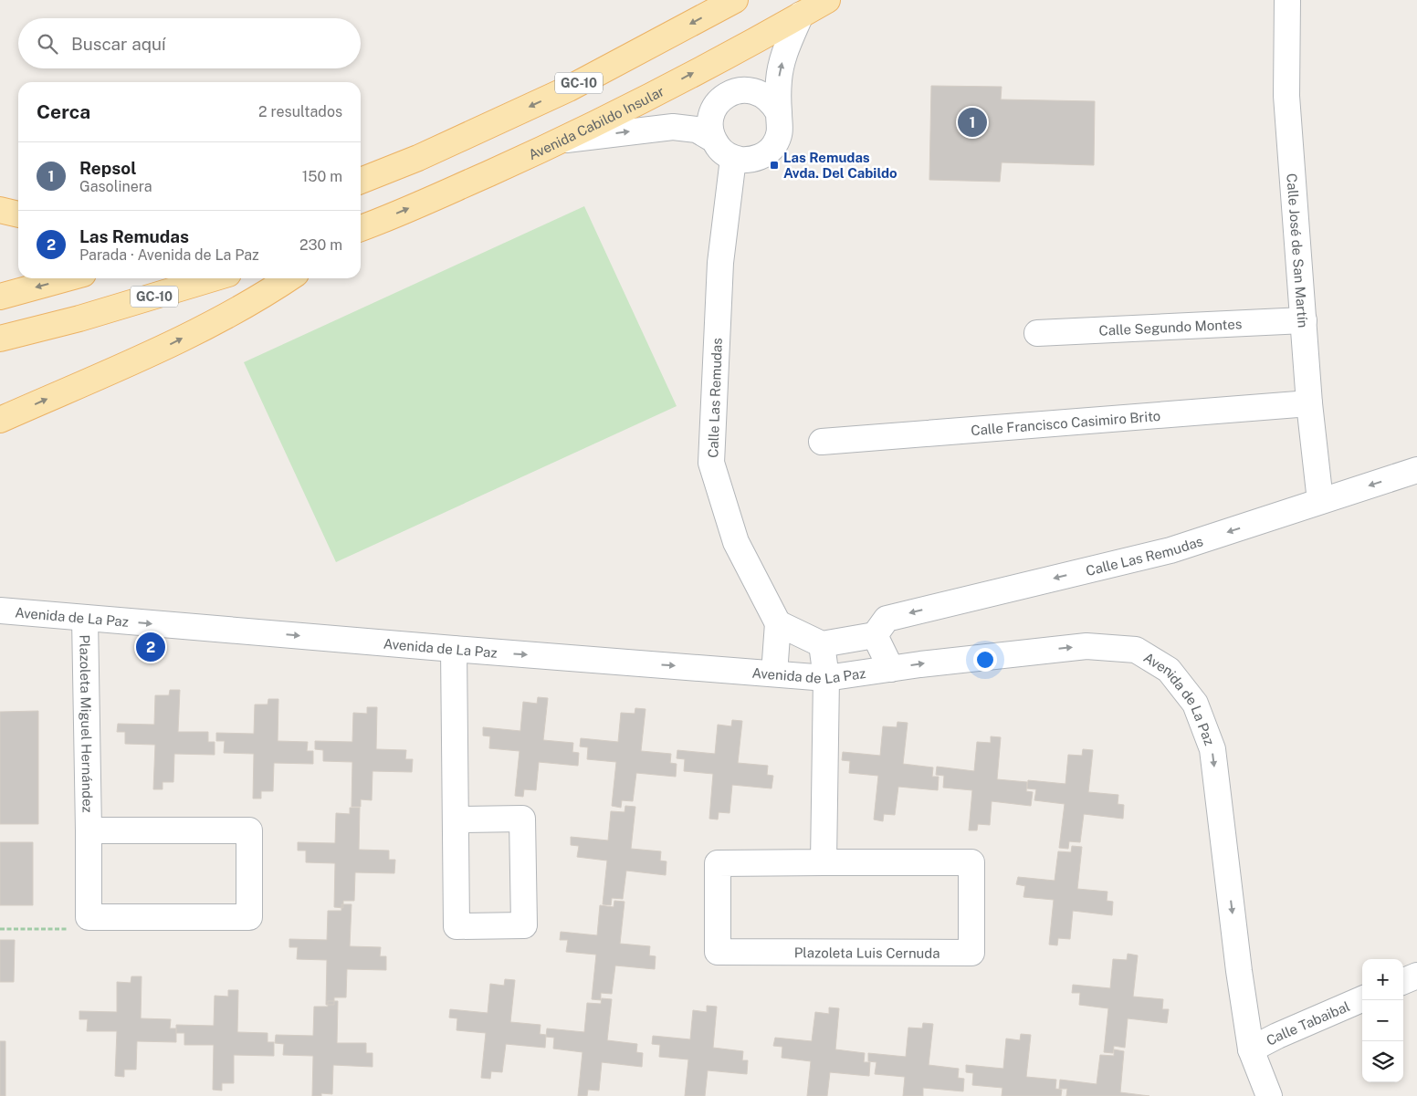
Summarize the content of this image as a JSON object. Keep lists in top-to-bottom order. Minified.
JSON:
{"streets":{"main road":["GC-10","Avenida Cabildo Insular"],"street":["Calle José de San Martín","Calle Segundo Montes","Calle Las Remudas","Calle Francisco Casimiro Brito","Avenida de La Paz","Plazoleta Miguel Hernández","Plazoleta Luis Cernuda","Calle Tabaibal"]},"crossings":[["Calle José de San Martín","Calle Segundo Montes"],["Calle José de San Martín","Calle Las Remudas"],["Calle José de San Martín","Calle Francisco Casimiro Brito"],["Avenida de La Paz","Plazoleta Miguel Hernández"],["Avenida de La Paz","Calle Tabaibal"]],"one_way":["Calle Las Remudas","Avenida de La Paz"],"places":{"transit":["Las Remudas Avda. Del Cabildo"]},"page":{"search":"Buscar aquí","heading":["Cerca","2 resultados"],"pins":["1","2"],"list":[{"mark":"1","name":"Repsol","note":"Gasolinera","value":"150 m"},{"mark":"2","name":"Las Remudas","note":"Parada · Avenida de La Paz","value":"230 m"}],"map_buttons":["+","−"]}}
